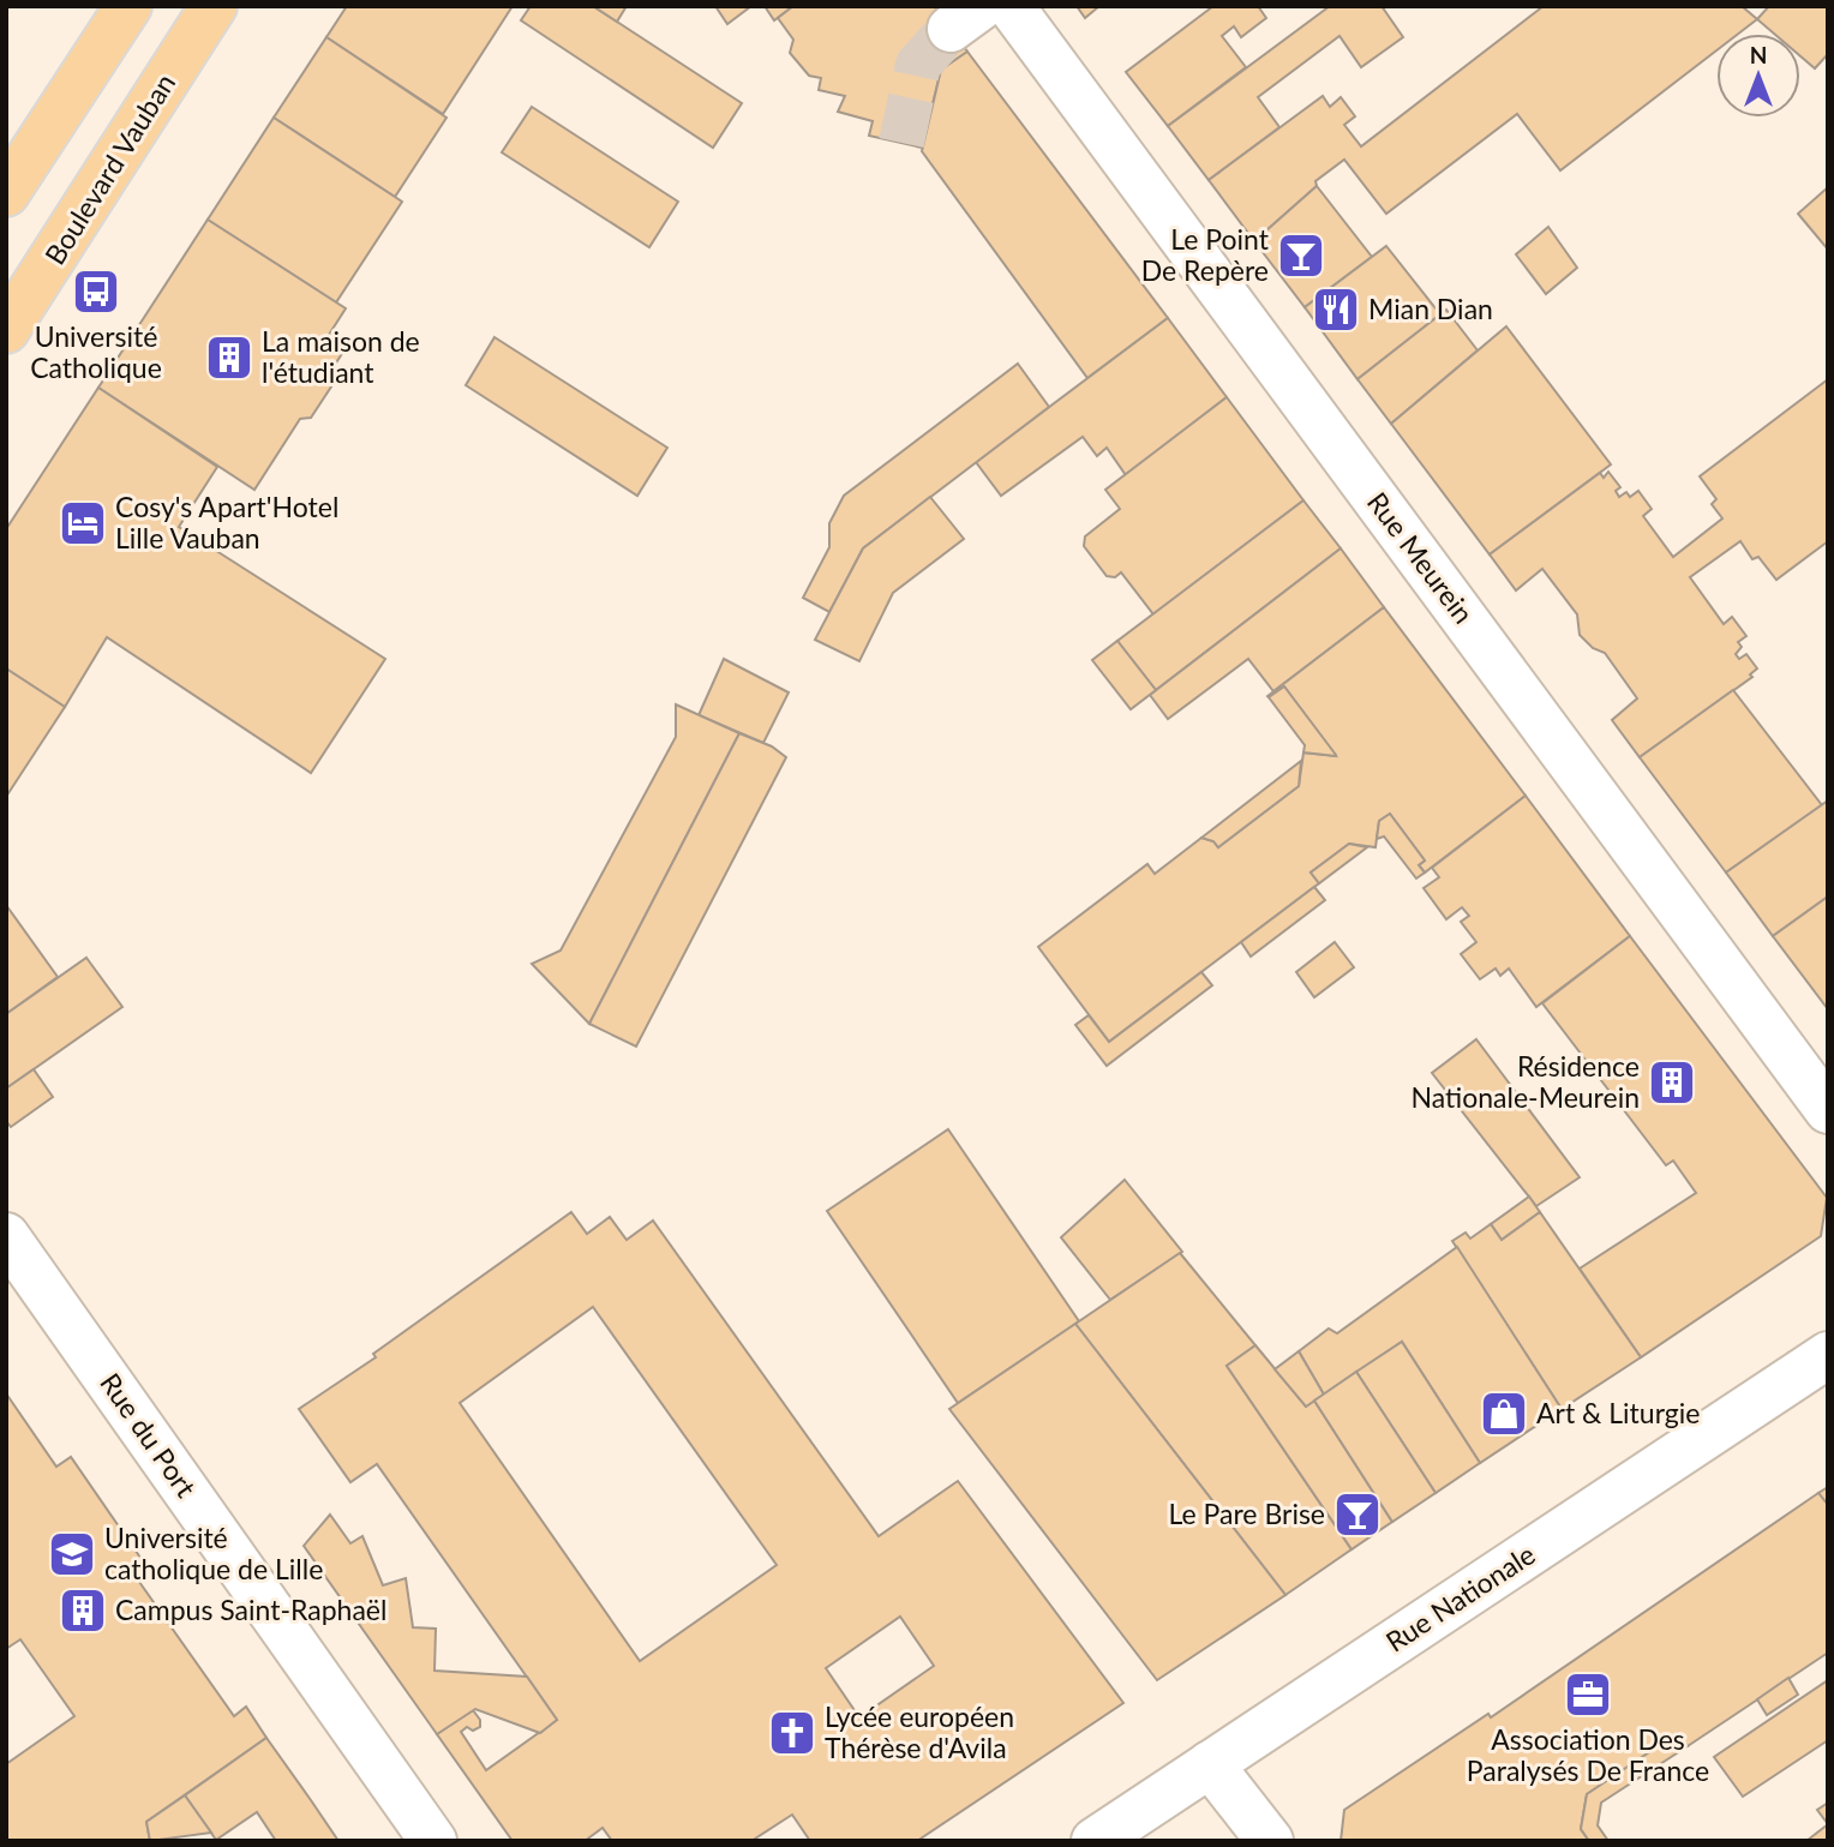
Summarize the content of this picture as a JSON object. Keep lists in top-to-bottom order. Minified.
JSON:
{"streets":{"main road":["Boulevard Vauban"],"street":["Rue Meurein","Rue du Port","Rue Nationale"]},"places":{"bar":["Le Point De Repère","Le Pare Brise"],"bus stop":["Université Catholique"],"restaurant":["Mian Dian"],"building":["La maison de l'étudiant","Résidence Nationale-Meurein","Campus Saint-Raphaël"],"hotel":["Cosy's Apart'Hotel Lille Vauban"],"shop":["Art & Liturgie"],"school or university":["Université catholique de Lille"],"office":["Association Des Paralysés De France"],"church":["Lycée européen Thérèse d'Avila"]},"north":"top"}
